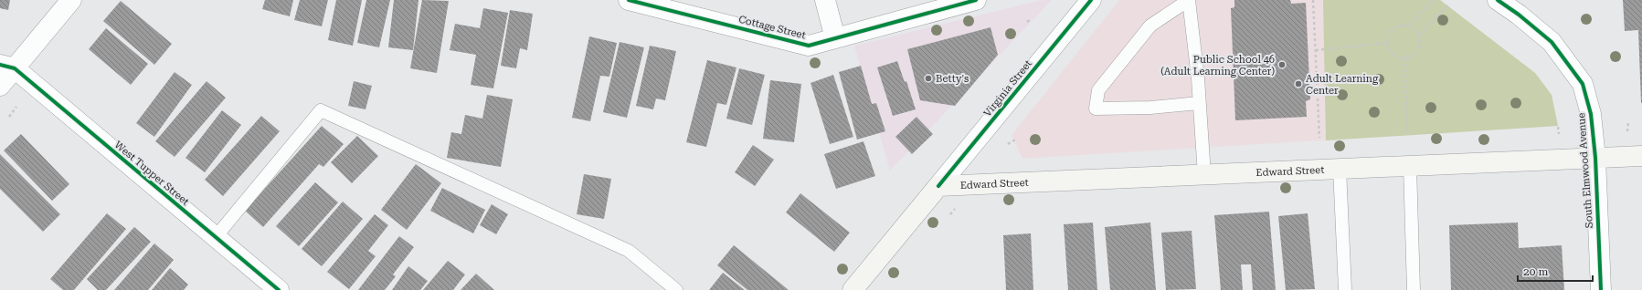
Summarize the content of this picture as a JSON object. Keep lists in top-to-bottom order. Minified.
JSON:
{"streets":{"main road":["Virginia Street","Edward Street"],"street":["Cottage Street","South Elmwood Avenue","West Tupper Street"]},"crossings":[["Virginia Street","Edward Street"],["South Elmwood Avenue","Edward Street"]],"places":["Public School 46 (Adult Learning Center)","Betty's","Adult Learning Center"],"scale_bar":"20 m"}
